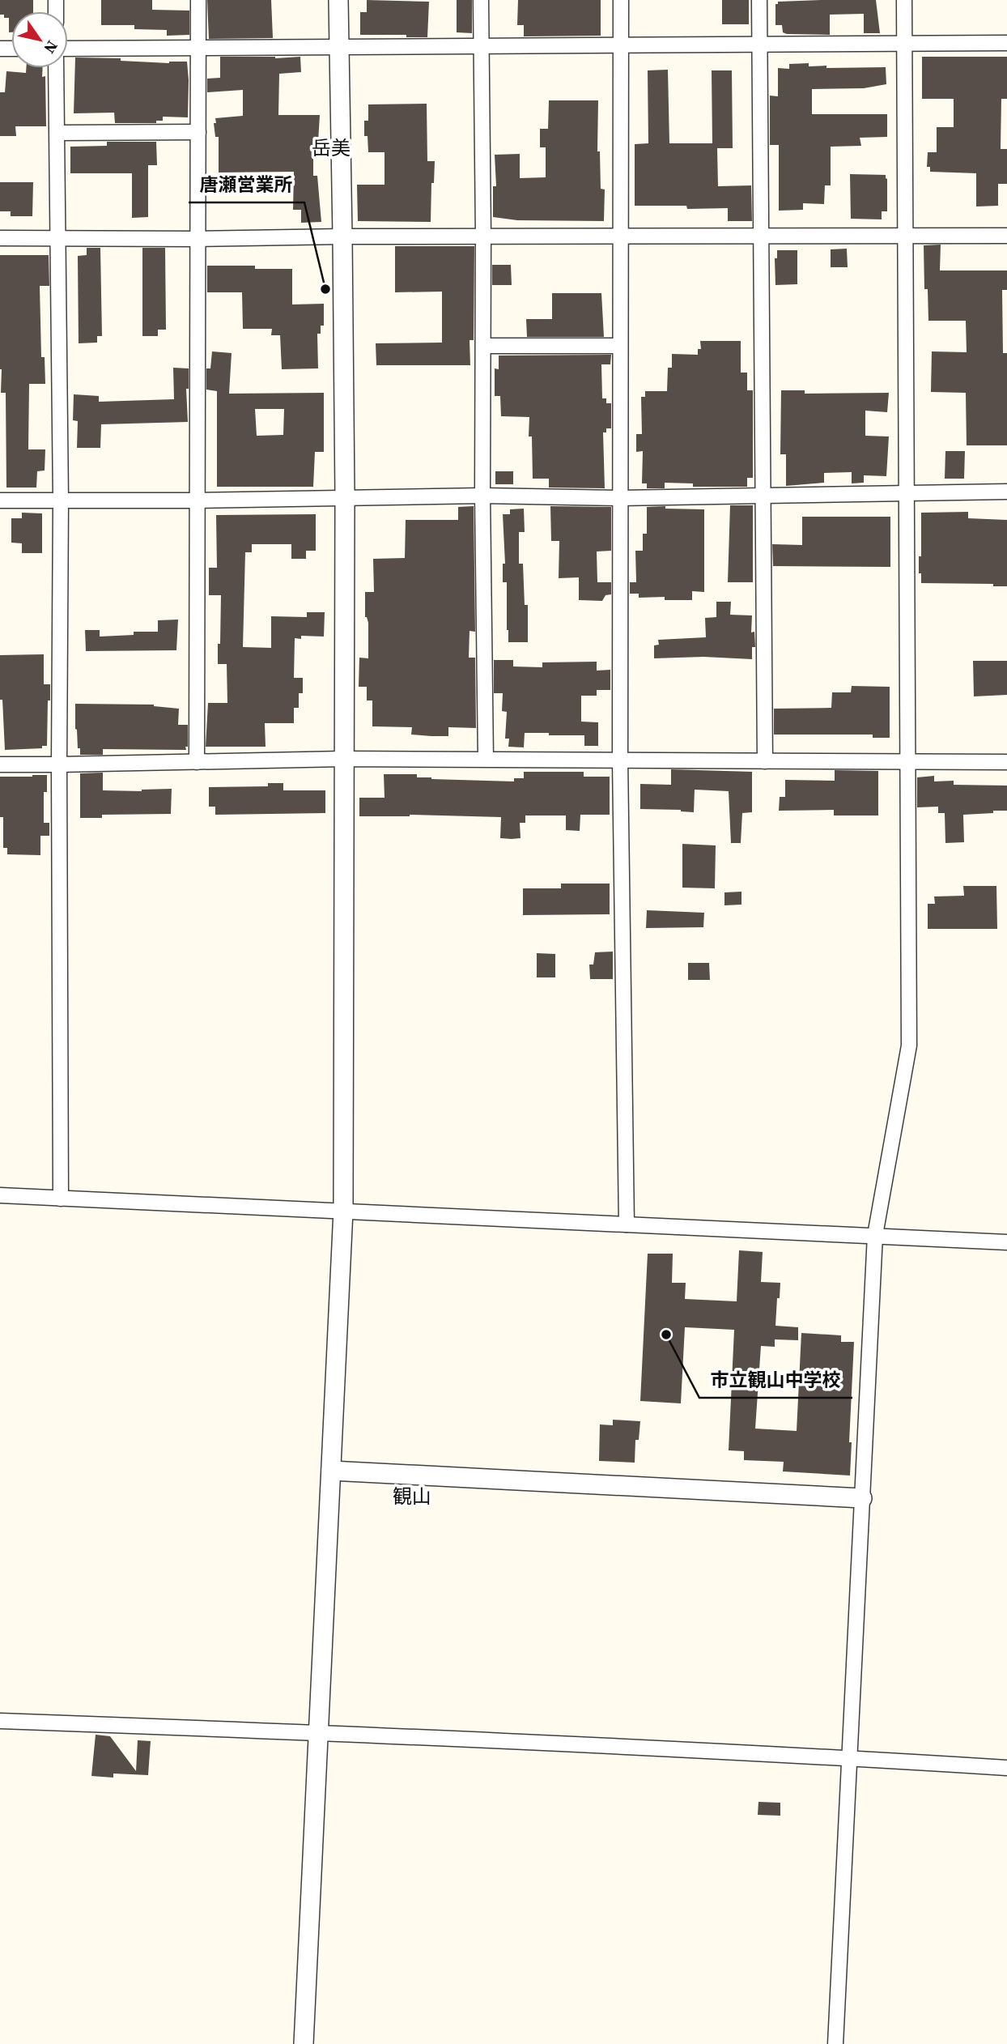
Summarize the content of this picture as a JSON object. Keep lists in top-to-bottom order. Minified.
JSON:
{"districts":["岳美","観山"],"places":["唐瀬営業所","市立観山中学校"],"north":"bottom right"}
